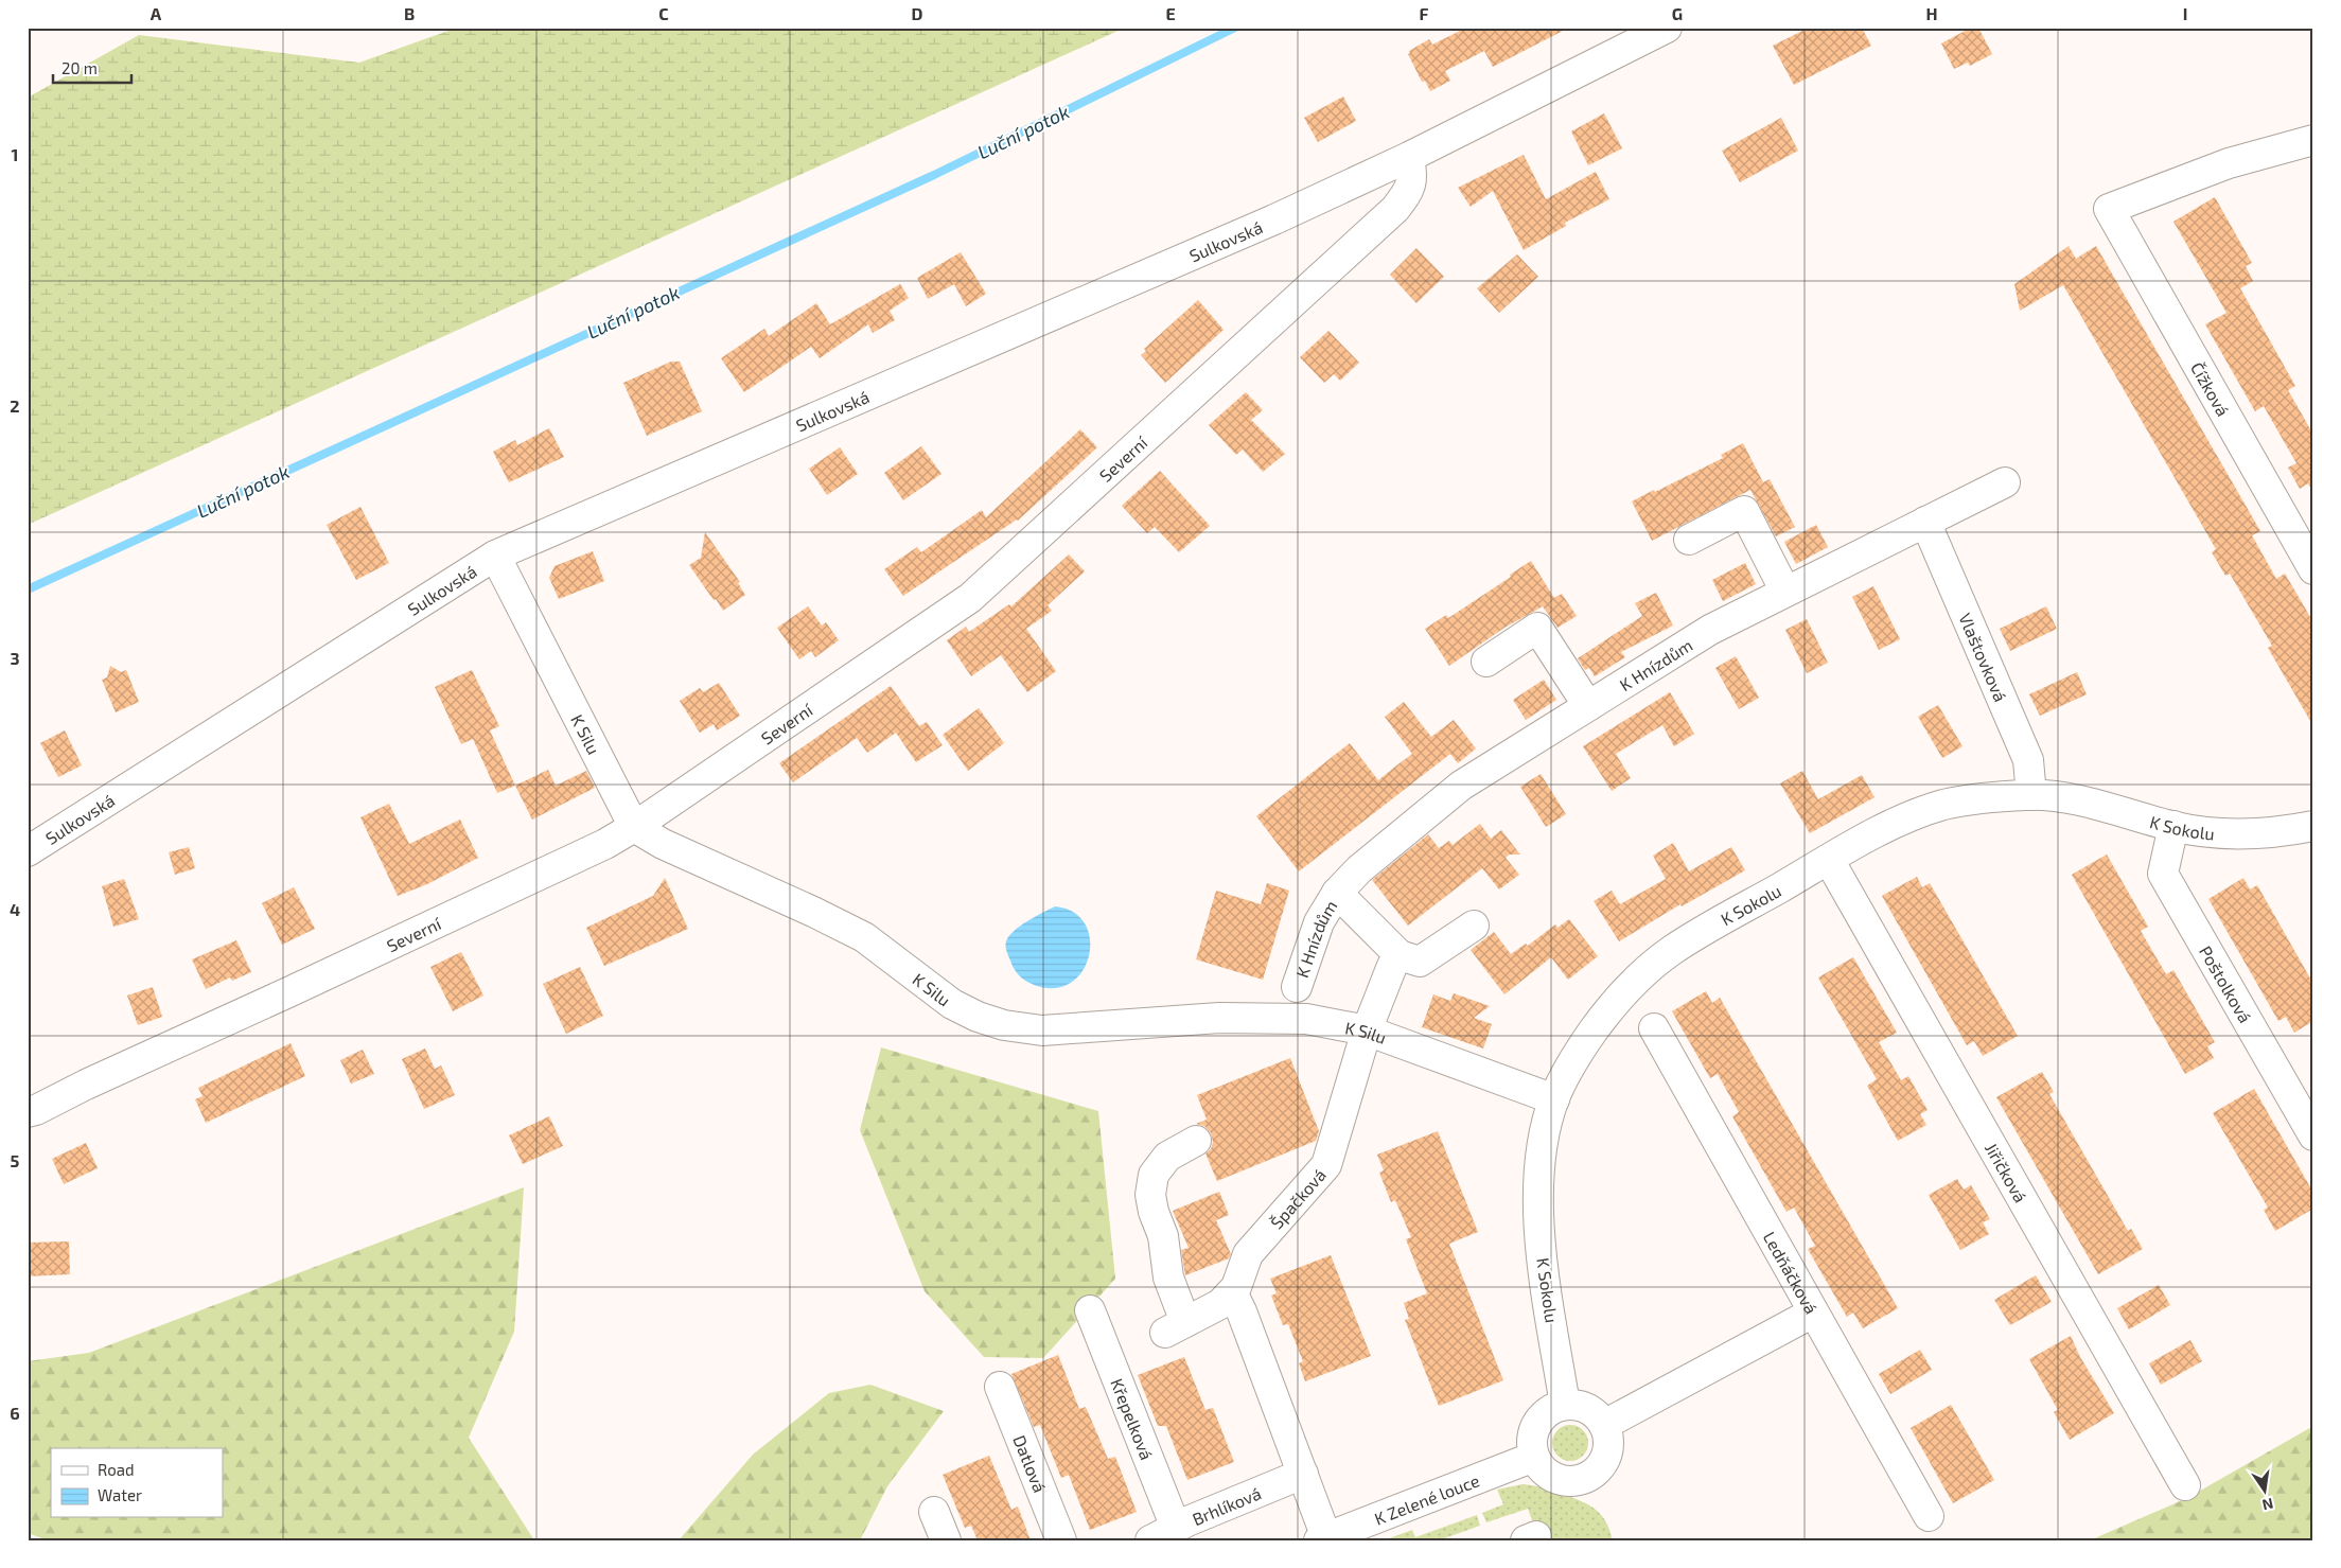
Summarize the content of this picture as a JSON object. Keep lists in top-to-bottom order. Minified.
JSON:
{"streets":{"street":["Sulkovská","Čížková","Severní","Vlaštovková","K Hnízdům","K Silu","K Sokolu","Poštolková","Jiřičková","Špačková","Ledňáčková","Křepelková","Datlová","K Zelené louce","Brhlíková"]},"crossings":[["Sulkovská","Severní"],["Sulkovská","K Silu"],["Severní","K Silu"],["Vlaštovková","K Hnízdům"],["Vlaštovková","K Sokolu"],["K Silu","K Sokolu"],["K Silu","Špačková"],["K Sokolu","Poštolková"],["K Sokolu","Jiřičková"],["K Sokolu","K Zelené louce"],["Křepelková","Brhlíková"]],"water":["Luční potok"],"legend":["Road","Water"],"scale_bar":"20 m","north":"bottom","grid":{"columns":["A","B","C","D","E","F","G","H","I"],"rows":["1","2","3","4","5","6"]}}
